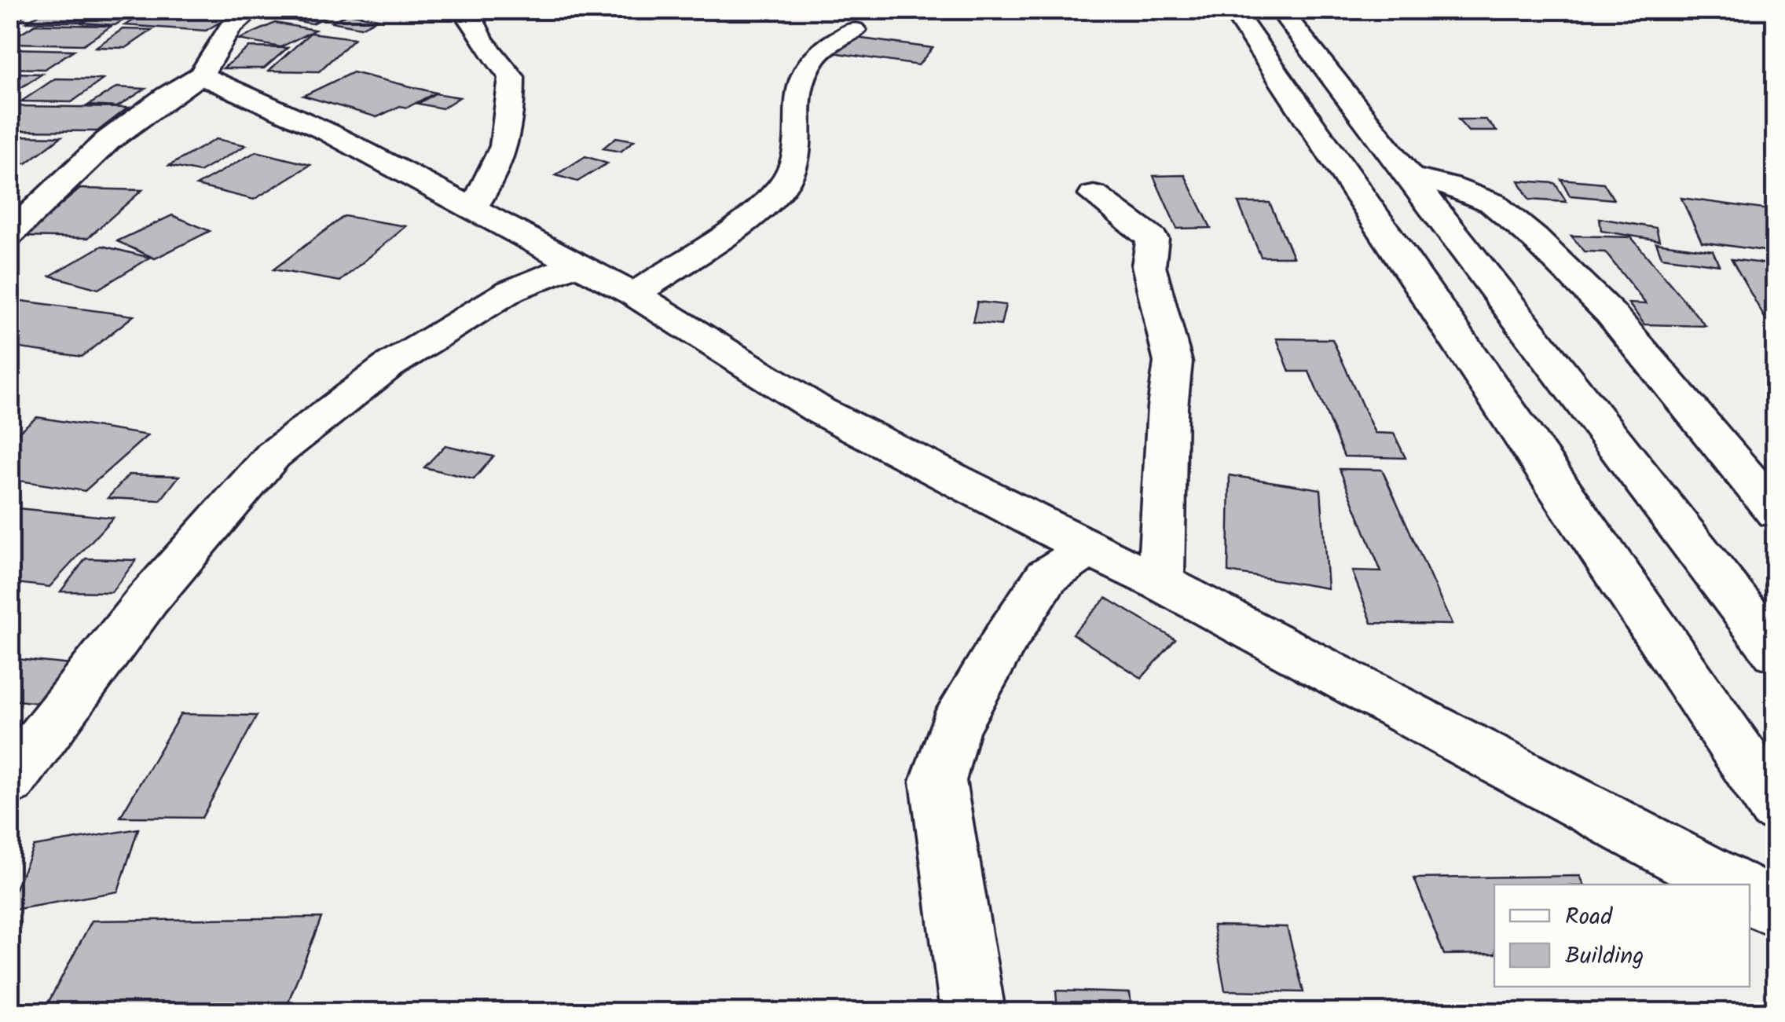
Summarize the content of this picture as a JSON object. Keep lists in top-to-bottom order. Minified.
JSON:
{"legend":["Road","Building"]}
